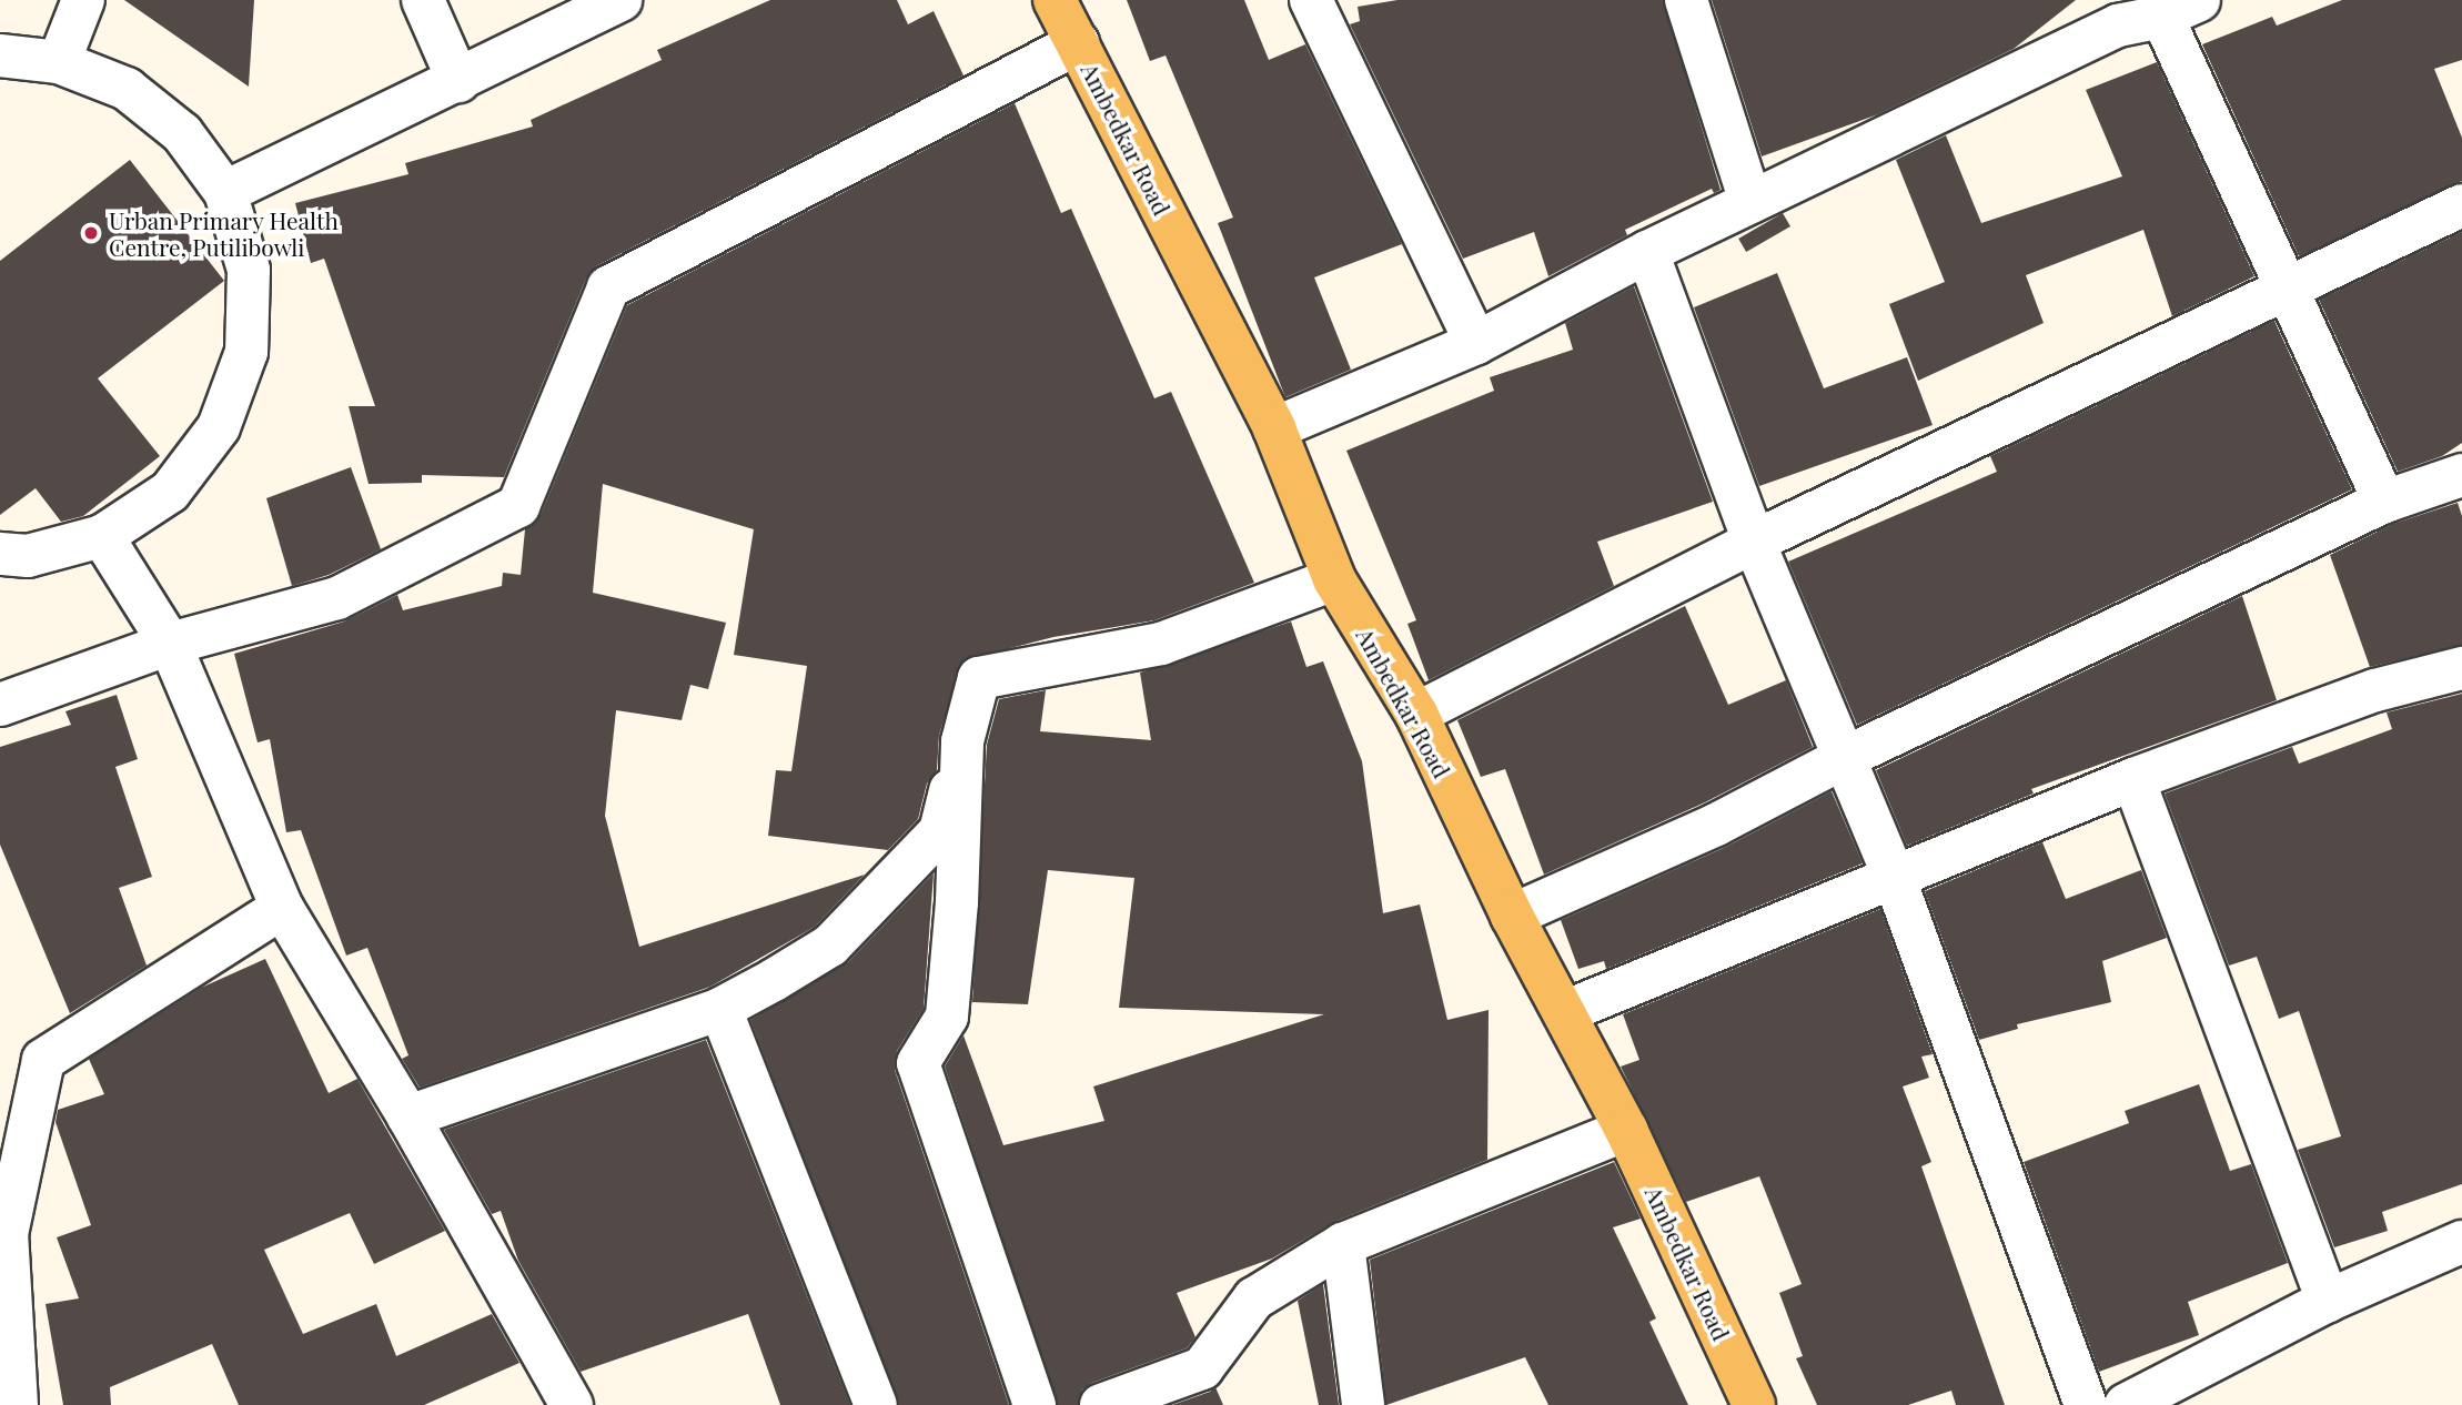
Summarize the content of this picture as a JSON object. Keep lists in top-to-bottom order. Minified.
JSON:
{"streets":{"main road":["Ambedkar Road"]},"places":["Urban Primary Health Centre, Putilibowli"]}
